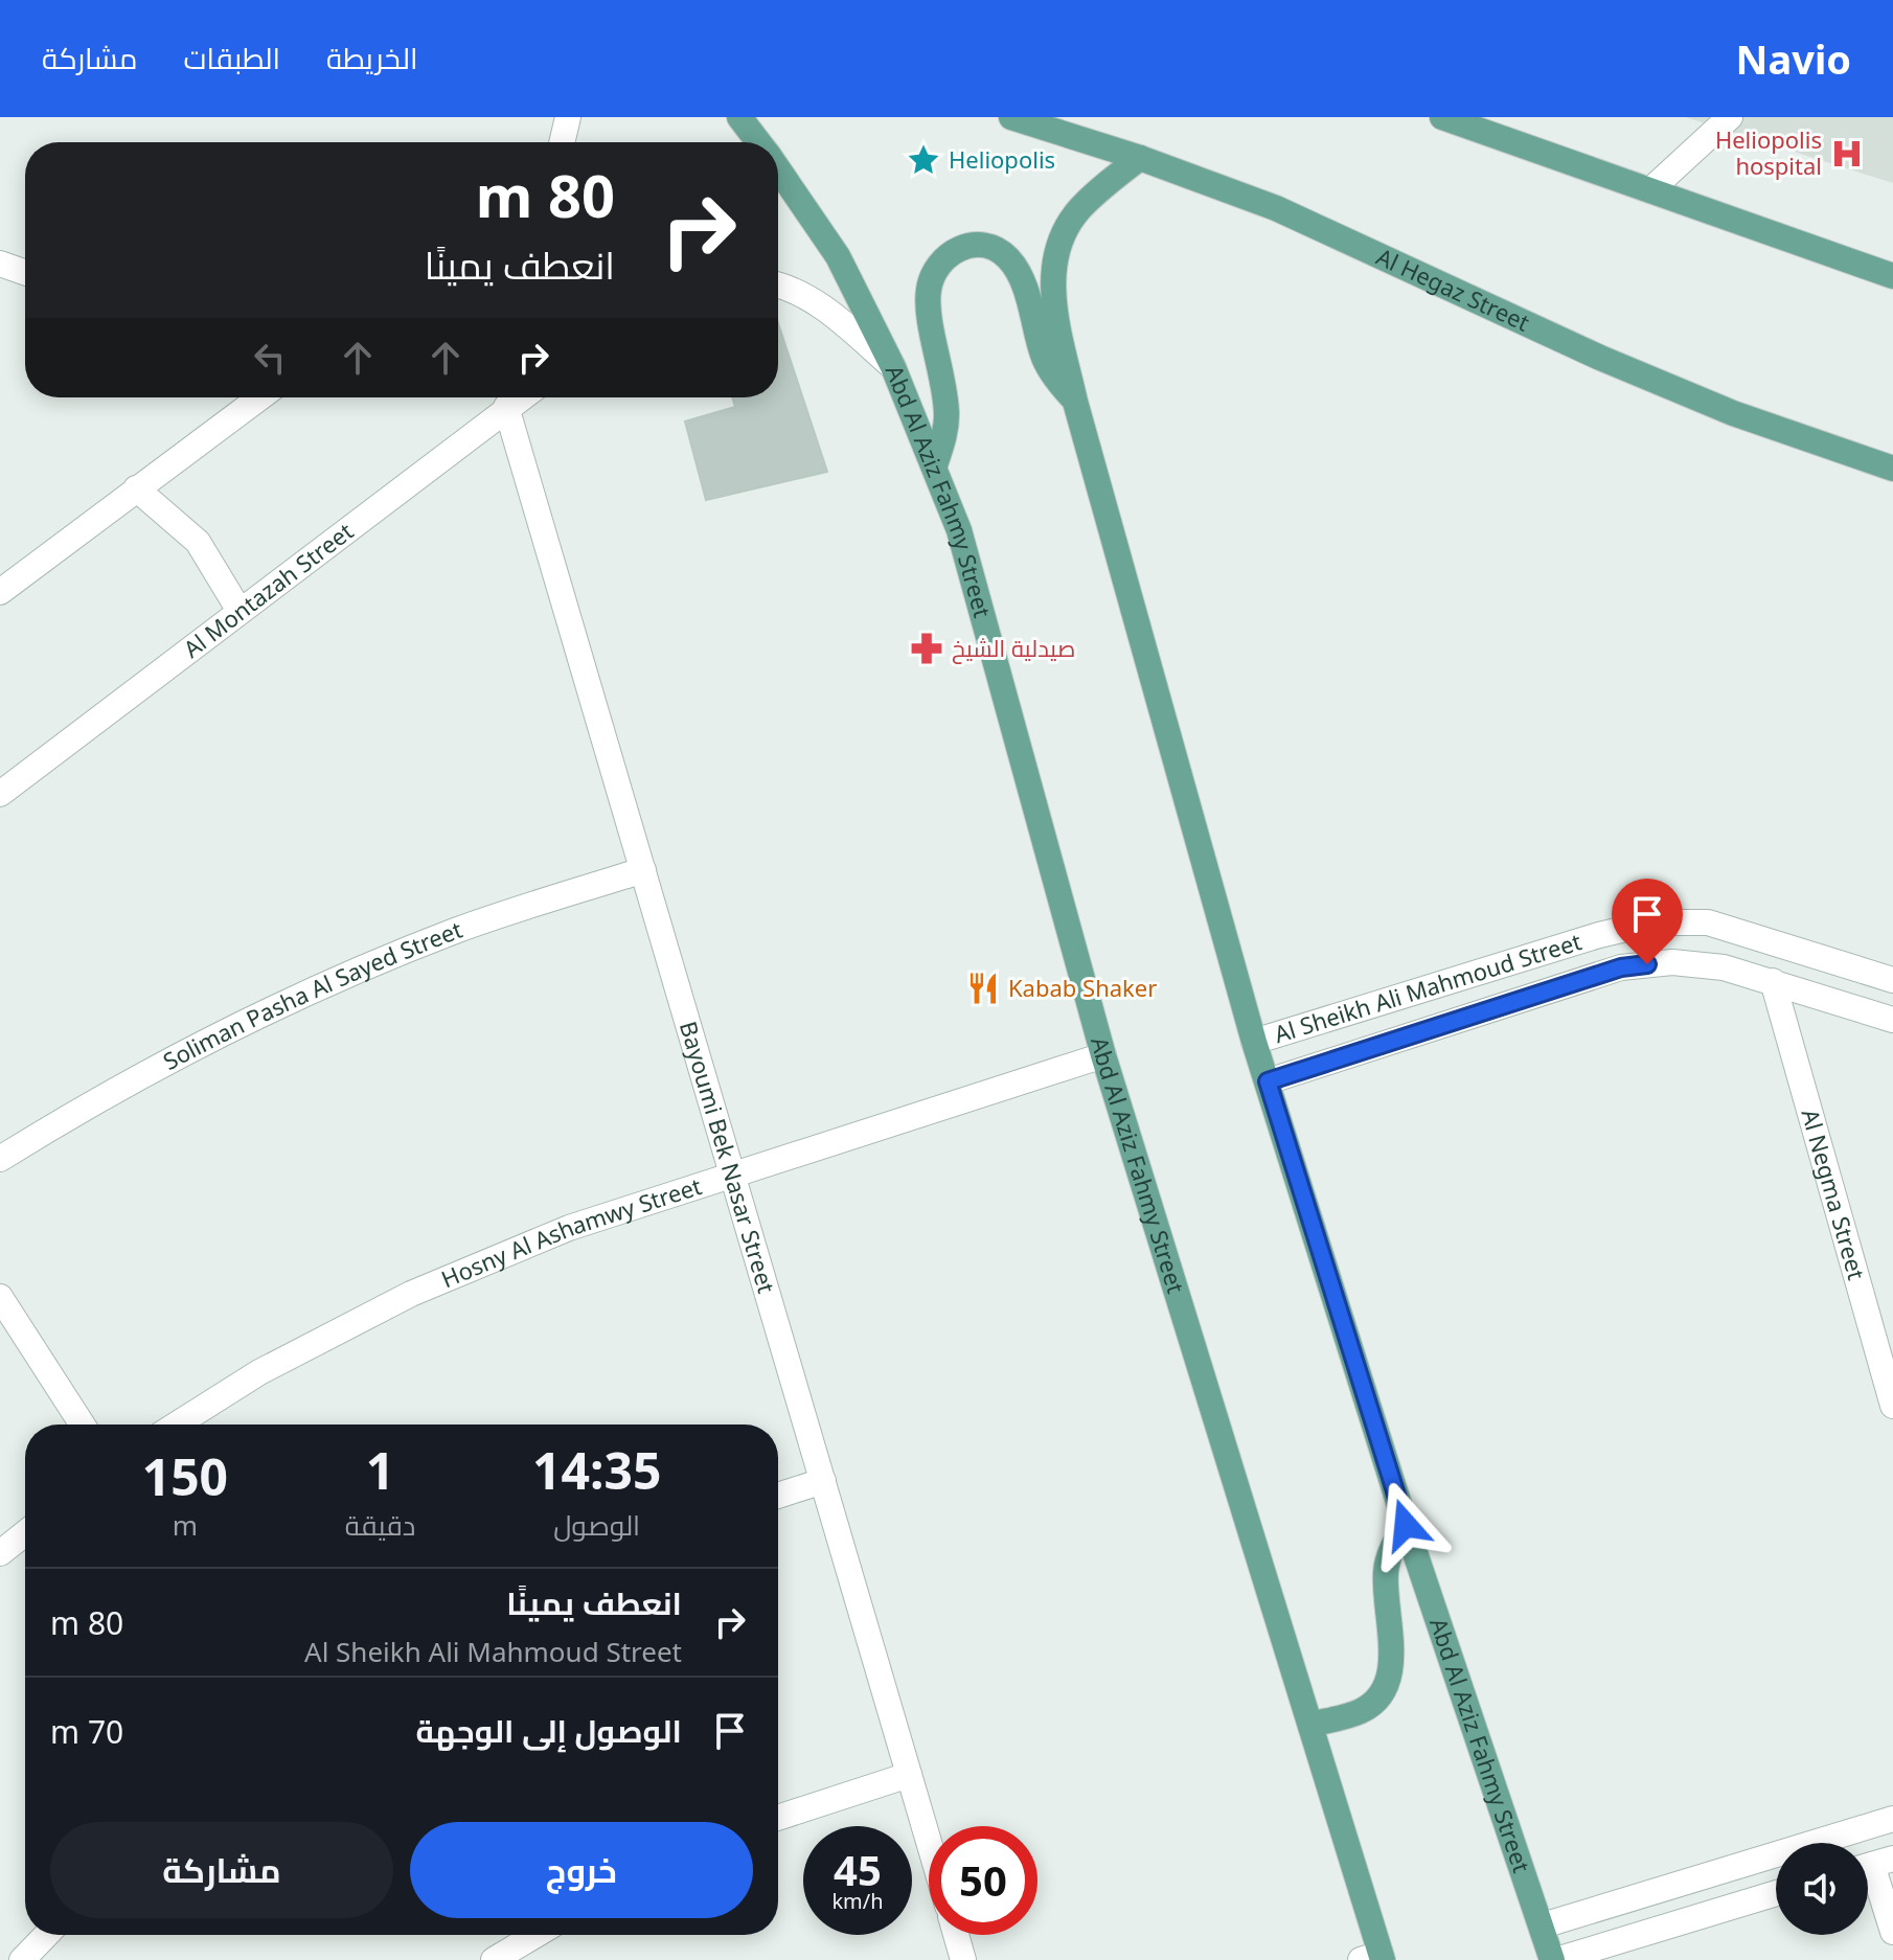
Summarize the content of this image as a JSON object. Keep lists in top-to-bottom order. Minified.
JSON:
{"streets":{"main road":["Al Hegaz Street","Abd Al Aziz Fahmy Street"],"street":["Al Montazah Street","Al Sheikh Ali Mahmoud Street","Soliman Pasha Al Sayed Street","Bayoumi Bek Nasar Street","Al Negma Street","Hosny Al Ashamwy Street"]},"crossings":[["Al Hegaz Street","Abd Al Aziz Fahmy Street"],["Abd Al Aziz Fahmy Street","Al Sheikh Ali Mahmoud Street"],["Abd Al Aziz Fahmy Street","Hosny Al Ashamwy Street"],["Al Montazah Street","Bayoumi Bek Nasar Street"],["Al Sheikh Ali Mahmoud Street","Al Negma Street"],["Soliman Pasha Al Sayed Street","Bayoumi Bek Nasar Street"],["Bayoumi Bek Nasar Street","Hosny Al Ashamwy Street"]],"places":{"hospital":["Heliopolis hospital"],"place":["Heliopolis"],"pharmacy":["صيدلية الشيخ"],"restaurant":["Kabab Shaker"]},"page":{"header":"Navio","nav":["الخريطة","الطبقات","مشاركة"],"turn":["80 m","انعطف يمينًا"],"eta":["14:35","الوصول","1","دقيقة","150","m"],"list":[{"name":"انعطف يمينًا","note":"Al Sheikh Ali Mahmoud Street","value":"80 m"},{"name":"الوصول إلى الوجهة","value":"70 m"}],"buttons":["خروج","مشاركة"],"speed":"45 km/h","limit":"50"}}
